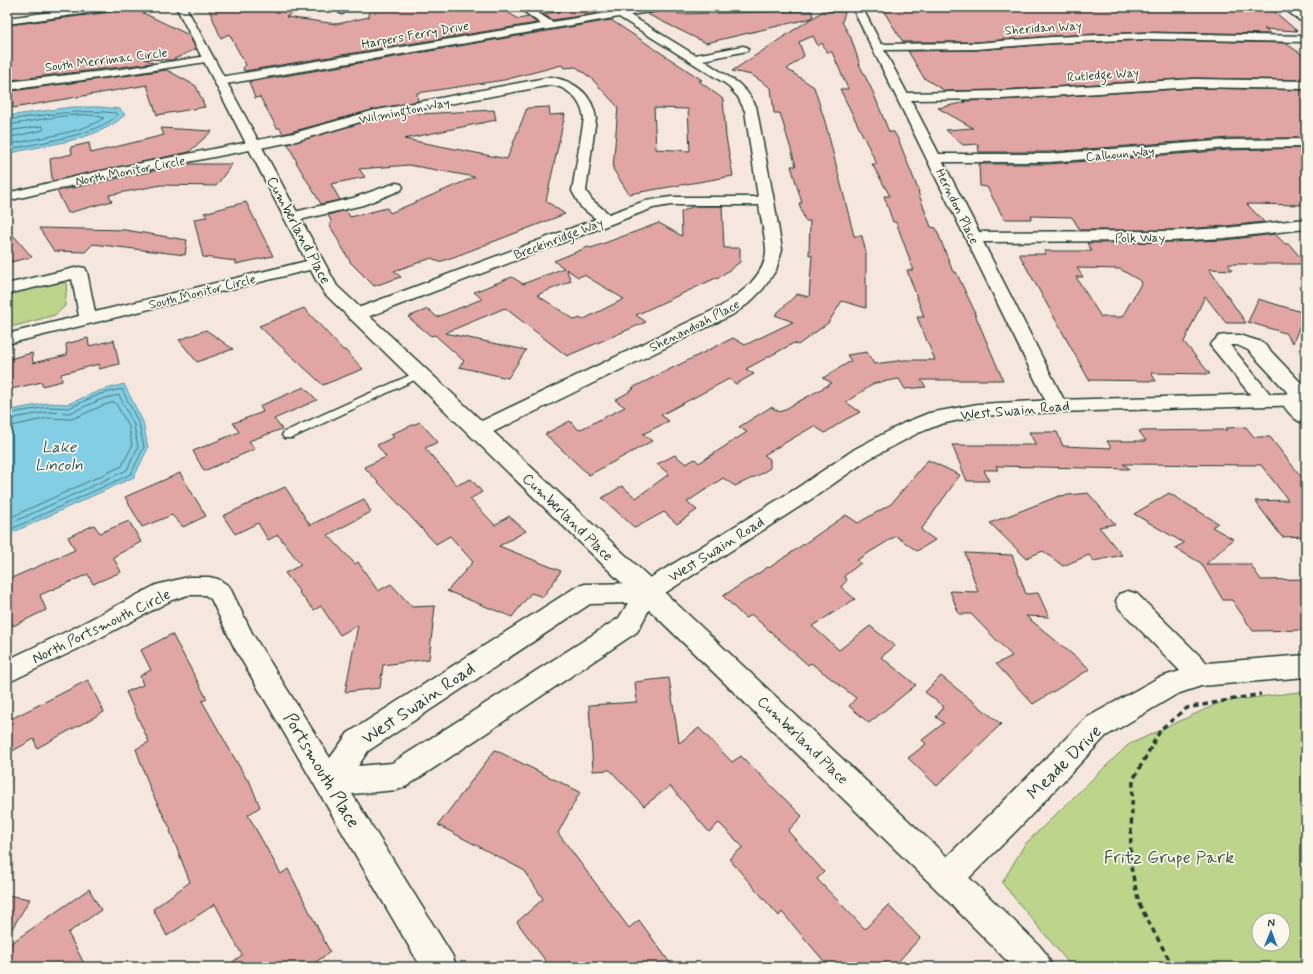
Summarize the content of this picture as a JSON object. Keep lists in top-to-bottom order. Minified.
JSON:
{"streets":{"street":["Sheridan Way","Harpers Ferry Drive","South Merrimac Circle","Rutledge Way","Wilmington Way","Calhoun Way","North Monitor Circle","Herndon Place","Cumberland Place","Polk Way","Breckinridge Way","South Monitor Circle","Shenandoah Place","West Swain Road","North Portsmouth Circle","Meade Drive","Portsmouth Place"]},"crossings":[["Sheridan Way","Herndon Place"],["Harpers Ferry Drive","Cumberland Place"],["Harpers Ferry Drive","Shenandoah Place"],["South Merrimac Circle","Cumberland Place"],["Rutledge Way","Herndon Place"],["Wilmington Way","North Monitor Circle"],["Wilmington Way","Cumberland Place"],["Wilmington Way","Breckinridge Way"],["Calhoun Way","Herndon Place"],["North Monitor Circle","Cumberland Place"],["Herndon Place","Polk Way"],["Herndon Place","West Swain Road"],["Cumberland Place","Breckinridge Way"],["Cumberland Place","South Monitor Circle"],["Cumberland Place","Shenandoah Place"],["Cumberland Place","West Swain Road"],["Cumberland Place","Meade Drive"],["Breckinridge Way","Shenandoah Place"],["West Swain Road","Portsmouth Place"],["North Portsmouth Circle","Portsmouth Place"]],"water":["Lake Lincoln"],"parks":["Fritz Grupe Park"],"north":"top"}
